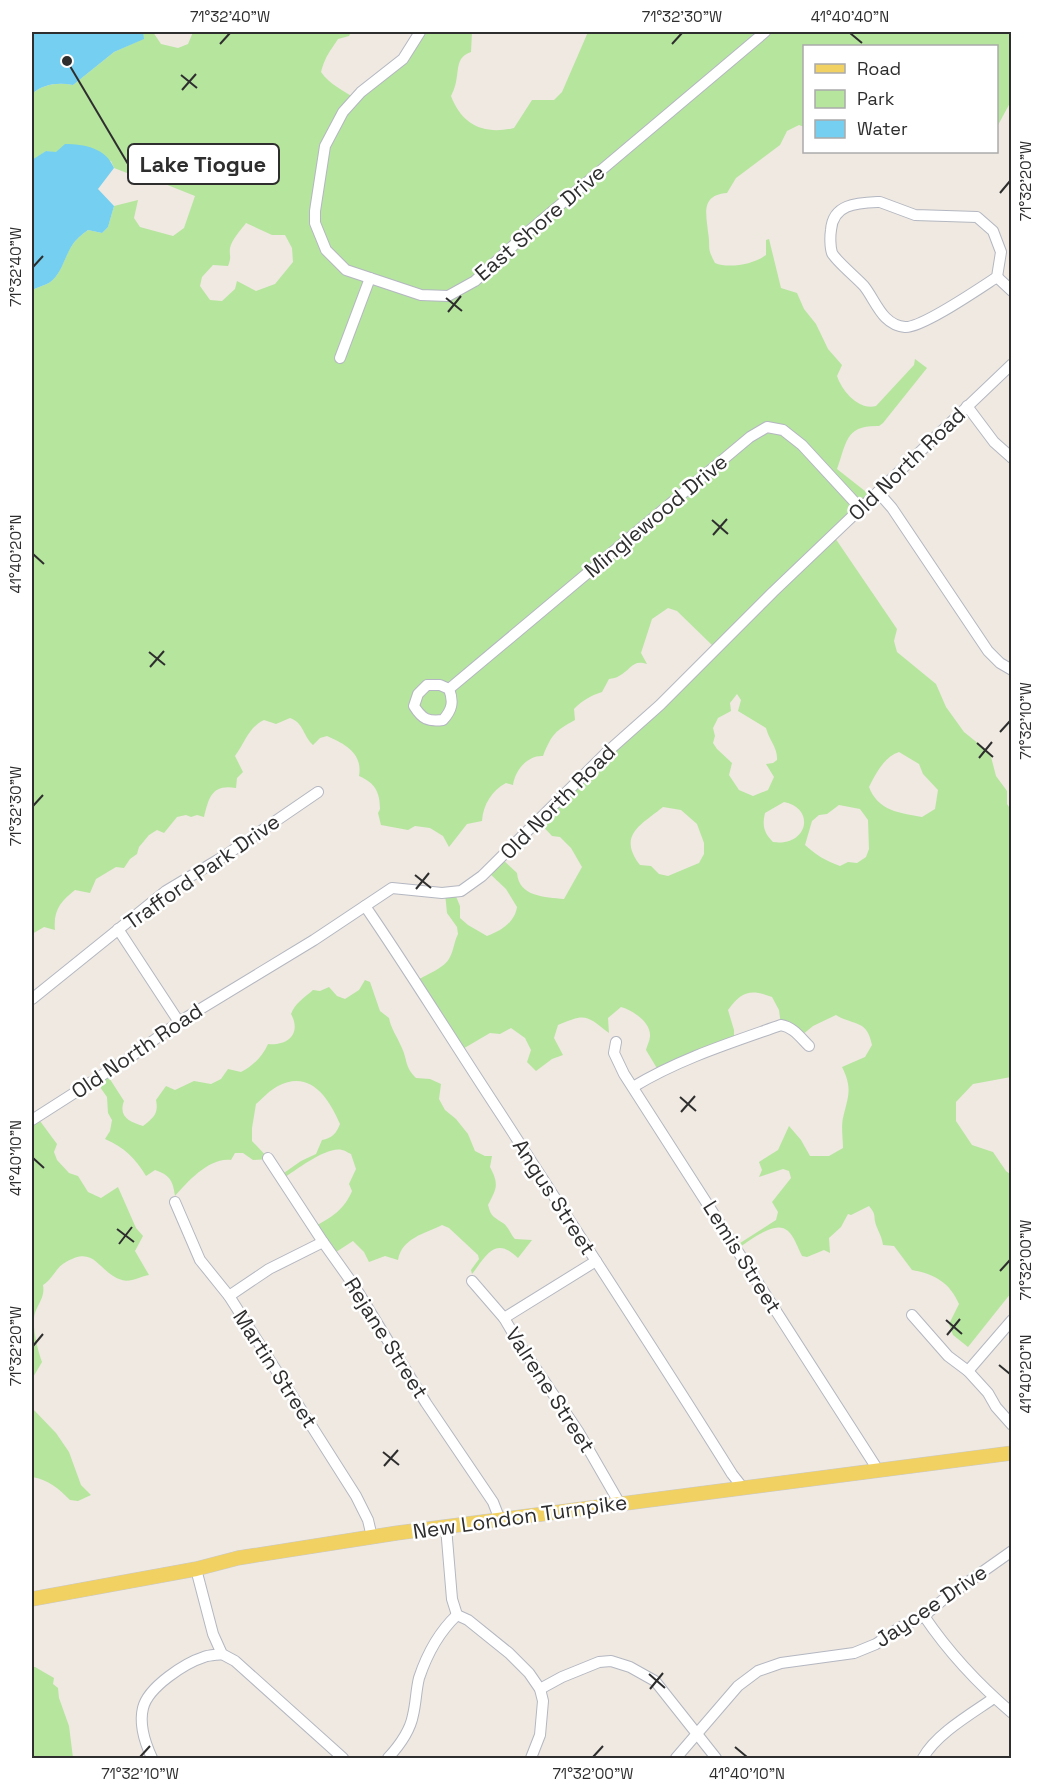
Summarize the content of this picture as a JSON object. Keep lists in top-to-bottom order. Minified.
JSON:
{"streets":{"main road":["New London Turnpike"],"street":["East Shore Drive","Old North Road","Minglewood Drive","Trafford Park Drive","Angus Street","Lemis Street","Rejane Street","Martin Street","Valrene Street","Jaycee Drive"]},"crossings":[["Old North Road","Minglewood Drive"],["Old North Road","Angus Street"],["Angus Street","New London Turnpike"],["Lemis Street","New London Turnpike"],["Rejane Street","New London Turnpike"],["Martin Street","New London Turnpike"],["Valrene Street","New London Turnpike"]],"places":["Lake Tiogue"],"legend":["Road","Park","Water"],"coordinates":["71°32'40\"W","71°32'30\"W","41°40'40\"N","71°32'20\"W","41°40'20\"N","71°32'10\"W","41°40'10\"N","71°32'00\"W"]}
